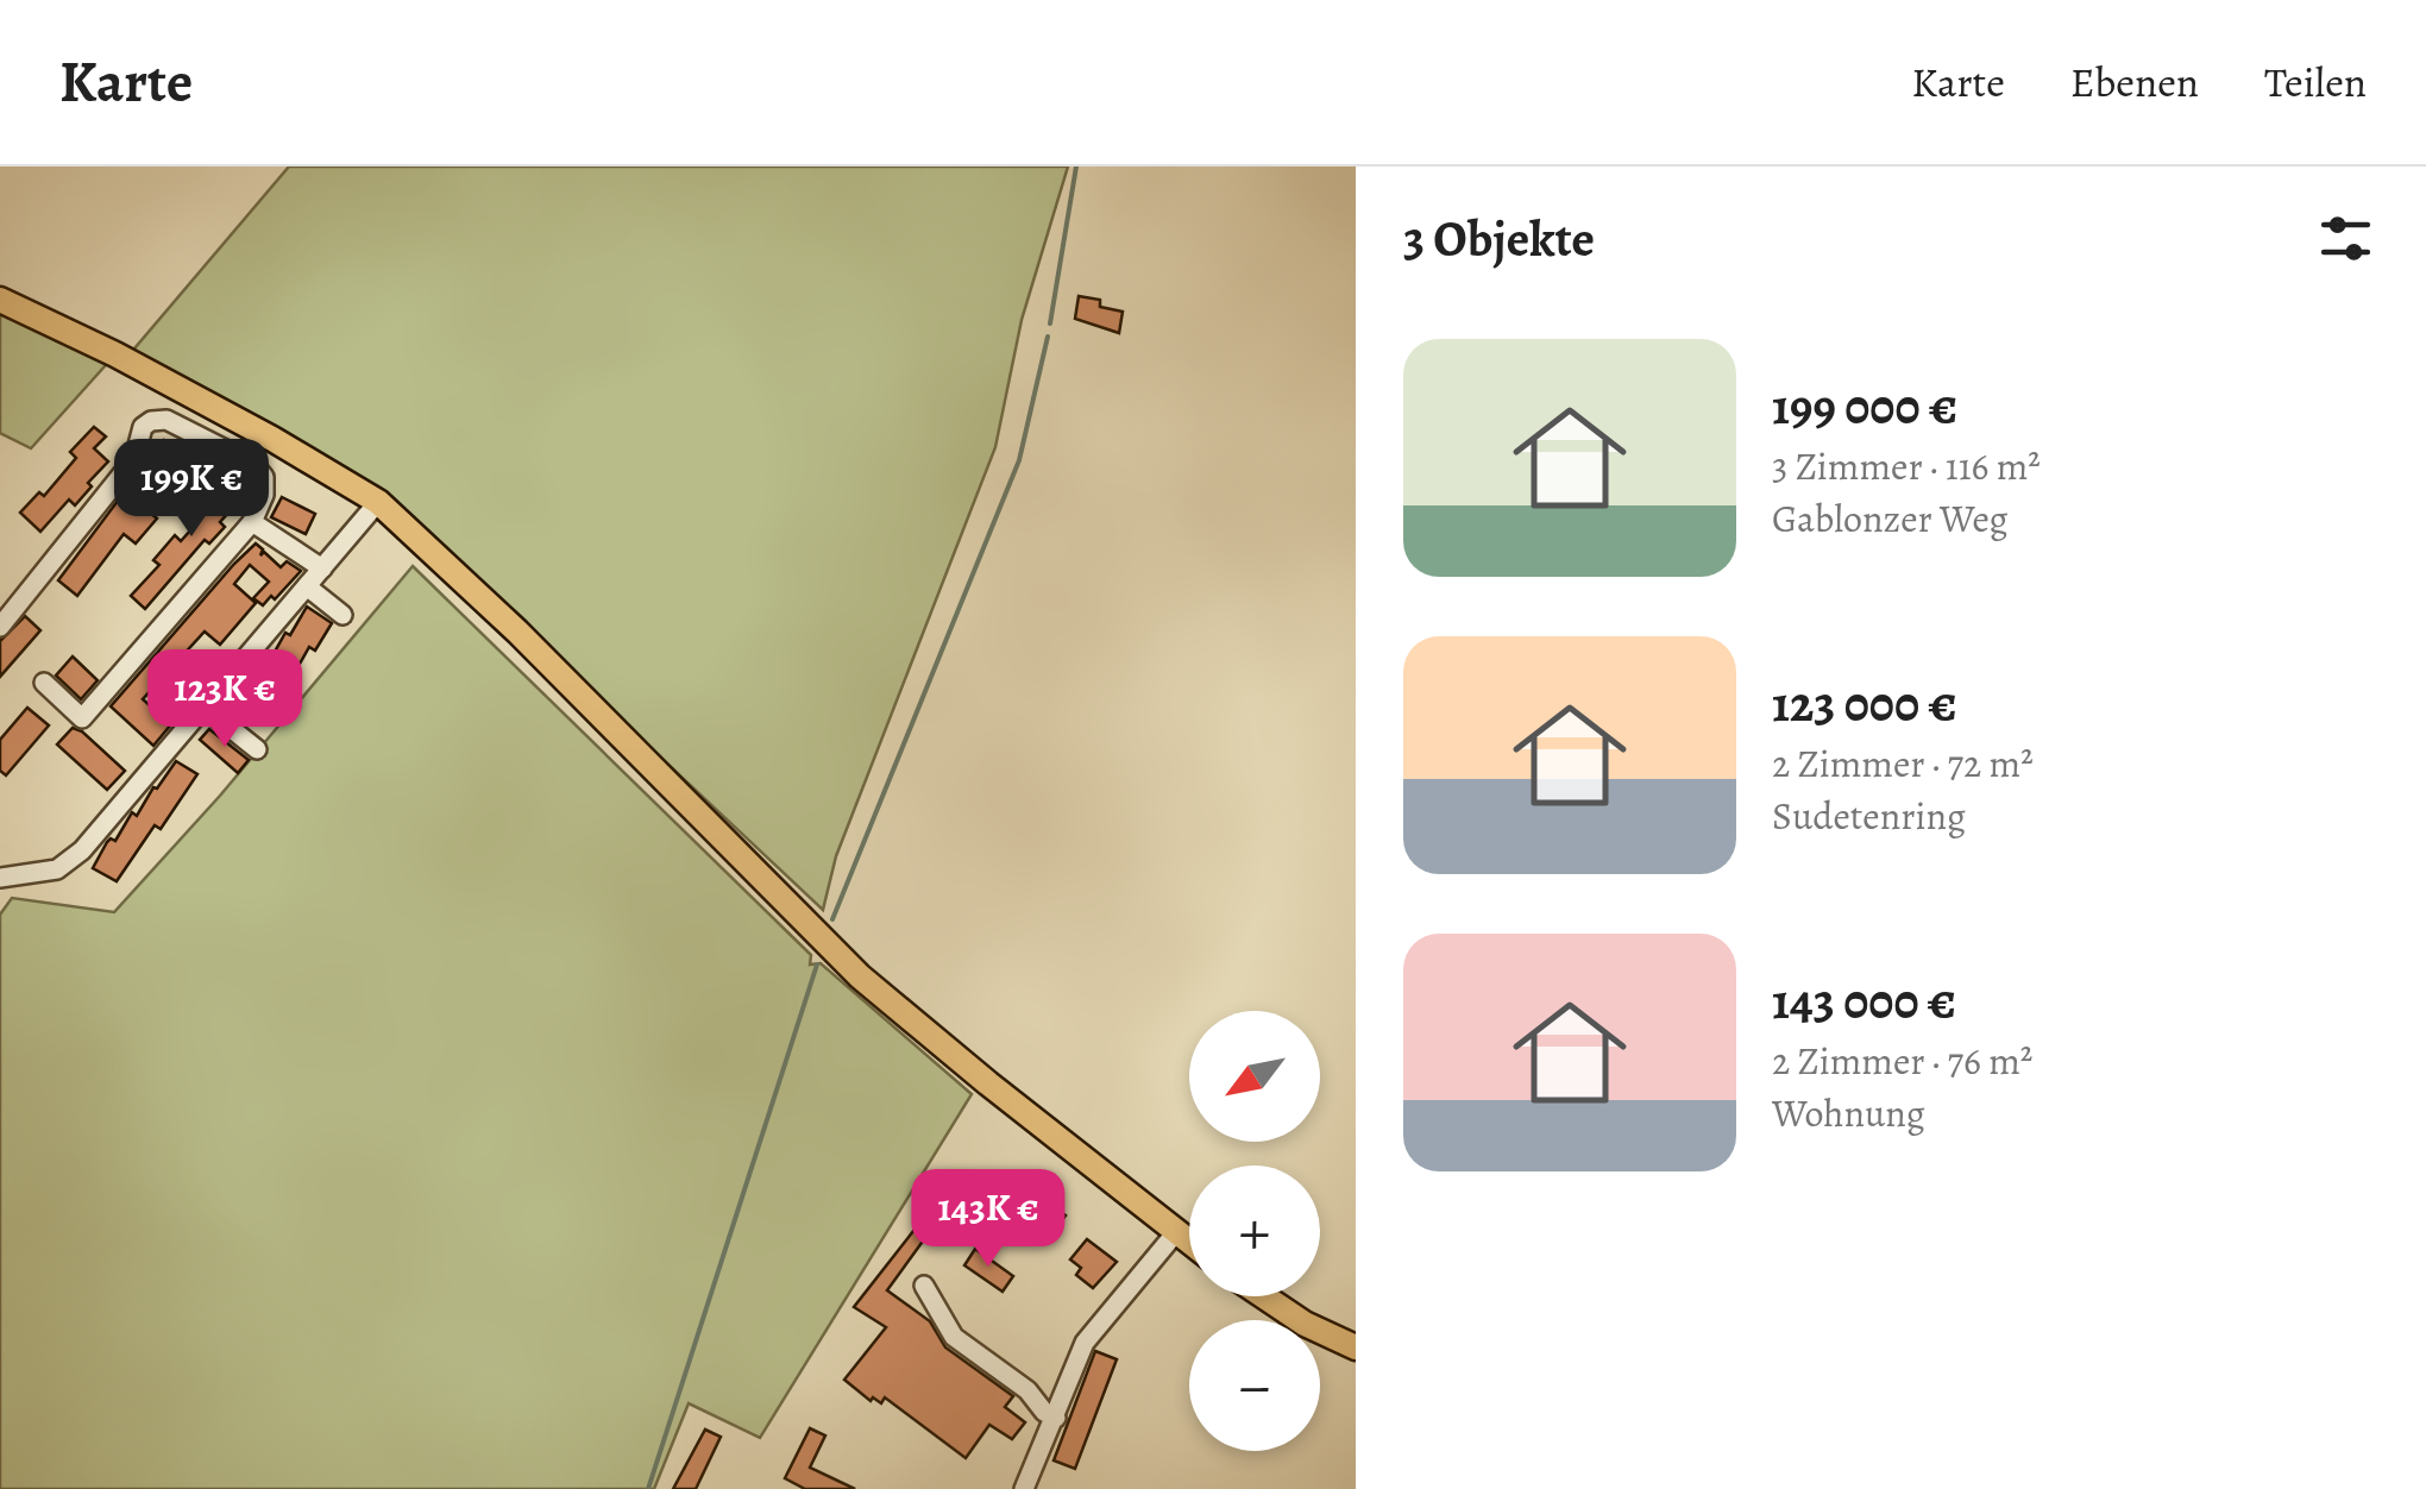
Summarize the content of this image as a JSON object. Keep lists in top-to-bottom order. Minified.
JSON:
{"north":"bottom left","page":{"header":"Karte","nav":["Karte","Ebenen","Teilen"],"heading":"3 Objekte","list":[{"name":"199 000 €","note":"3 Zimmer · 116 m² · Gablonzer Weg"},{"name":"123 000 €","note":"2 Zimmer · 72 m² · Sudetenring"},{"name":"143 000 €","note":"2 Zimmer · 76 m² · Wohnung"}],"price":["199K €","123K €","143K €"],"map_buttons":["+","−"]}}
